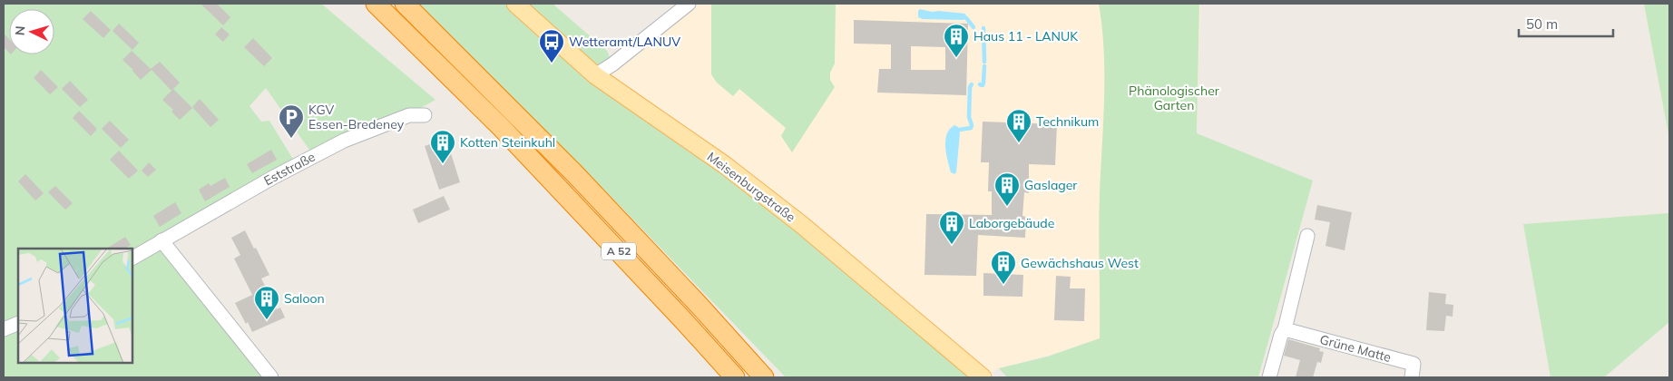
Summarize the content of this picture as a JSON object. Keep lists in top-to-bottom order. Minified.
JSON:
{"streets":{"highway":["A 52"],"main road":["Meisenburgstraße"],"street":["Eststraße","Grüne Matte"]},"parks":["Phänologischer Garten"],"places":{"building":["Haus 11 - LANUK","Technikum","Kotten Steinkuhl","Gaslager","Laborgebäude","Gewächshaus West","Saloon"],"bus stop":["Wetteramt/LANUV"],"parking":["KGV Essen-Bredeney"]},"scale_bar":"50 m","north":"left"}
